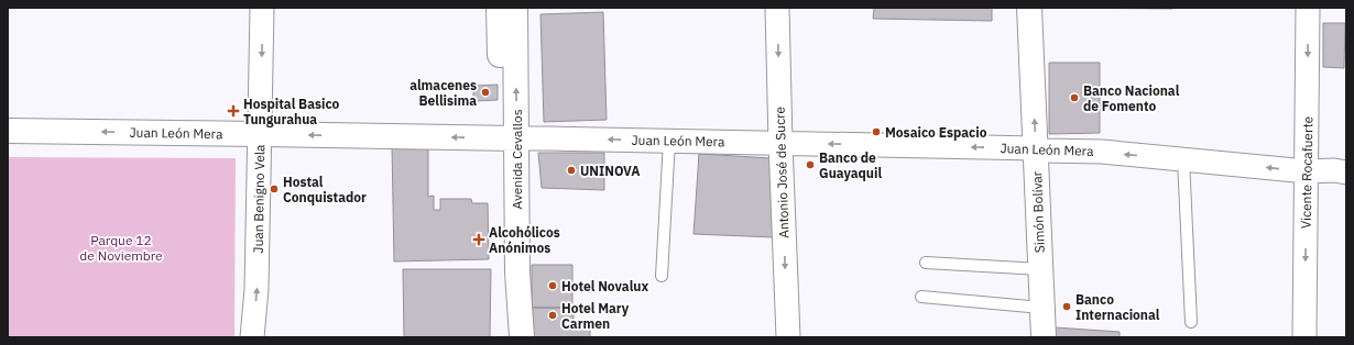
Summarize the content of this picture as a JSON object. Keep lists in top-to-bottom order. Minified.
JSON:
{"streets":{"street":["Juan León Mera","Avenida Cevallos","Antonio José de Sucre","Vicente Rocafuerte","Juan Benigno Vela","Simón Bolívar"]},"crossings":[["Juan León Mera","Avenida Cevallos"],["Juan León Mera","Antonio José de Sucre"],["Juan León Mera","Vicente Rocafuerte"],["Juan León Mera","Juan Benigno Vela"],["Juan León Mera","Simón Bolívar"]],"one_way":["Juan León Mera","Antonio José de Sucre","Vicente Rocafuerte","Simón Bolívar"],"parks":["Parque 12 de Noviembre"],"places":{"other":["almacenes Bellisima","Banco Nacional de Fomento","Mosaico Espacio","Banco de Guayaquil","UNINOVA","Hostal Conquistador","Hotel Novalux","Banco Internacional","Hotel Mary Carmen"],"health":["Hospital Basico Tungurahua","Alcohólicos Anónimos"]}}
